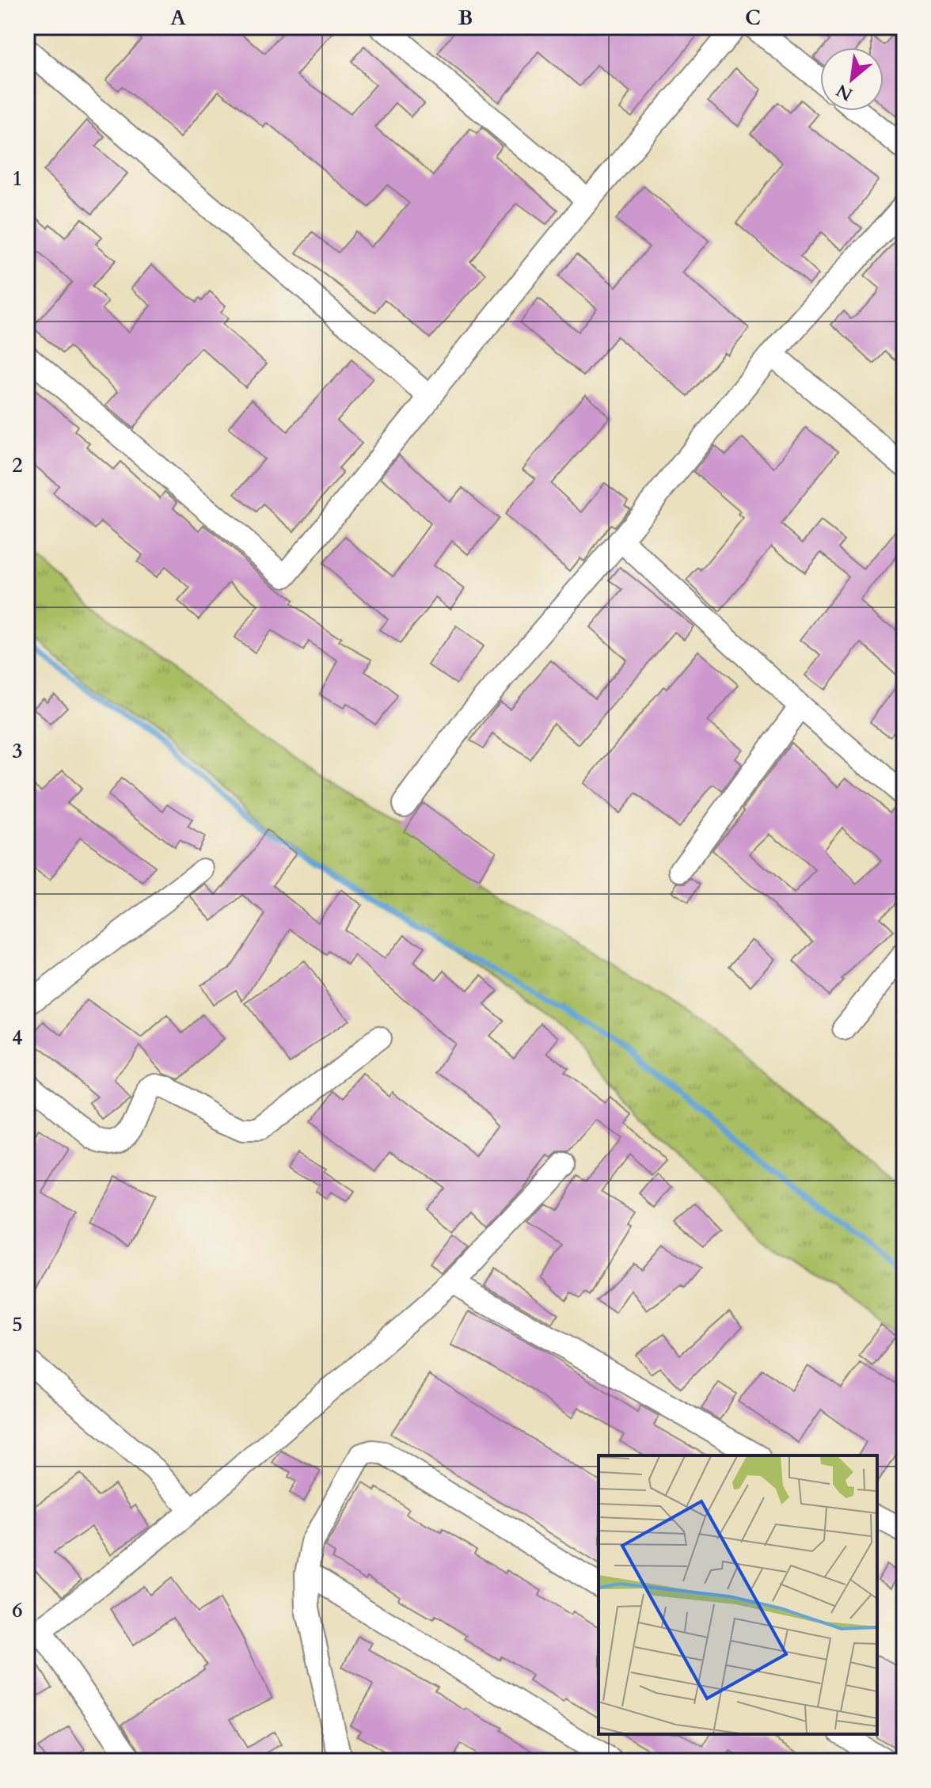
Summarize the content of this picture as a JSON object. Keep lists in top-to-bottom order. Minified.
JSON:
{"north":"bottom left","grid":{"columns":["A","B","C"],"rows":["1","2","3","4","5","6"]}}
